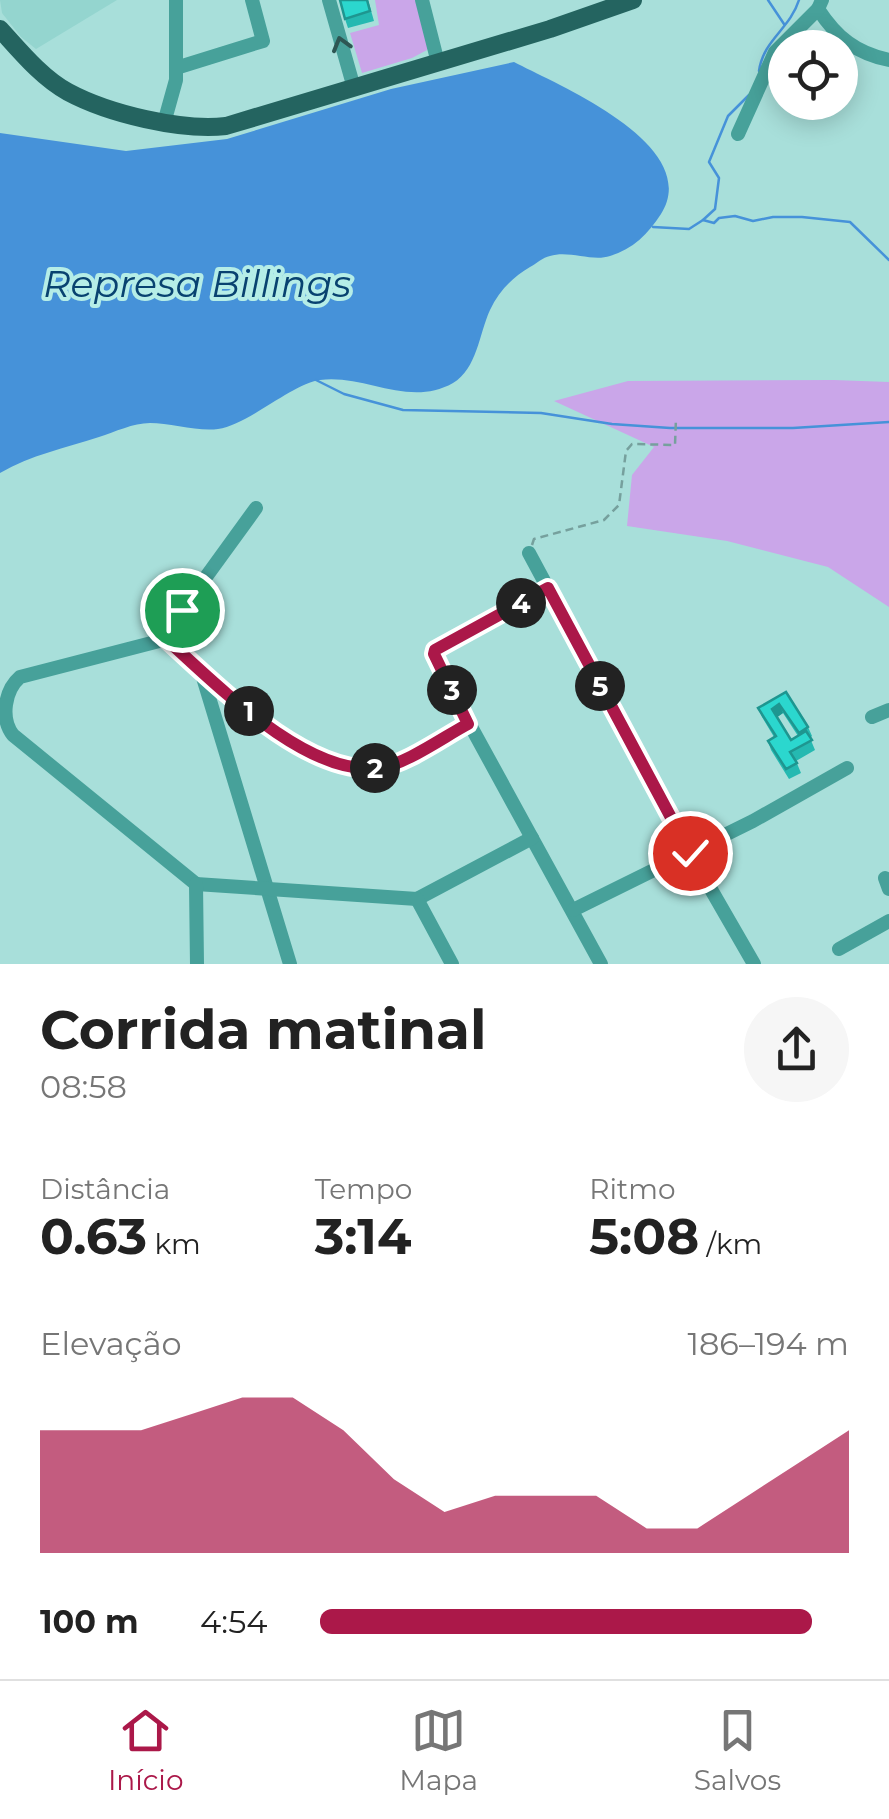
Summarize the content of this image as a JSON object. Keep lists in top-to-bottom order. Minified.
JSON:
{"water":["Represa Billings"],"page":{"pins":["4","5","3","1","2"],"heading":["Corrida matinal","08:58"],"stats":[["Distância","0.63 km"],["Tempo","3:14"],["Ritmo","5:08 /km"]],"chart":["Elevação","186–194 m"],"list":[{"name":"100 m","note":"4:54"}],"tabs":["Início","Mapa","Salvos"]}}
